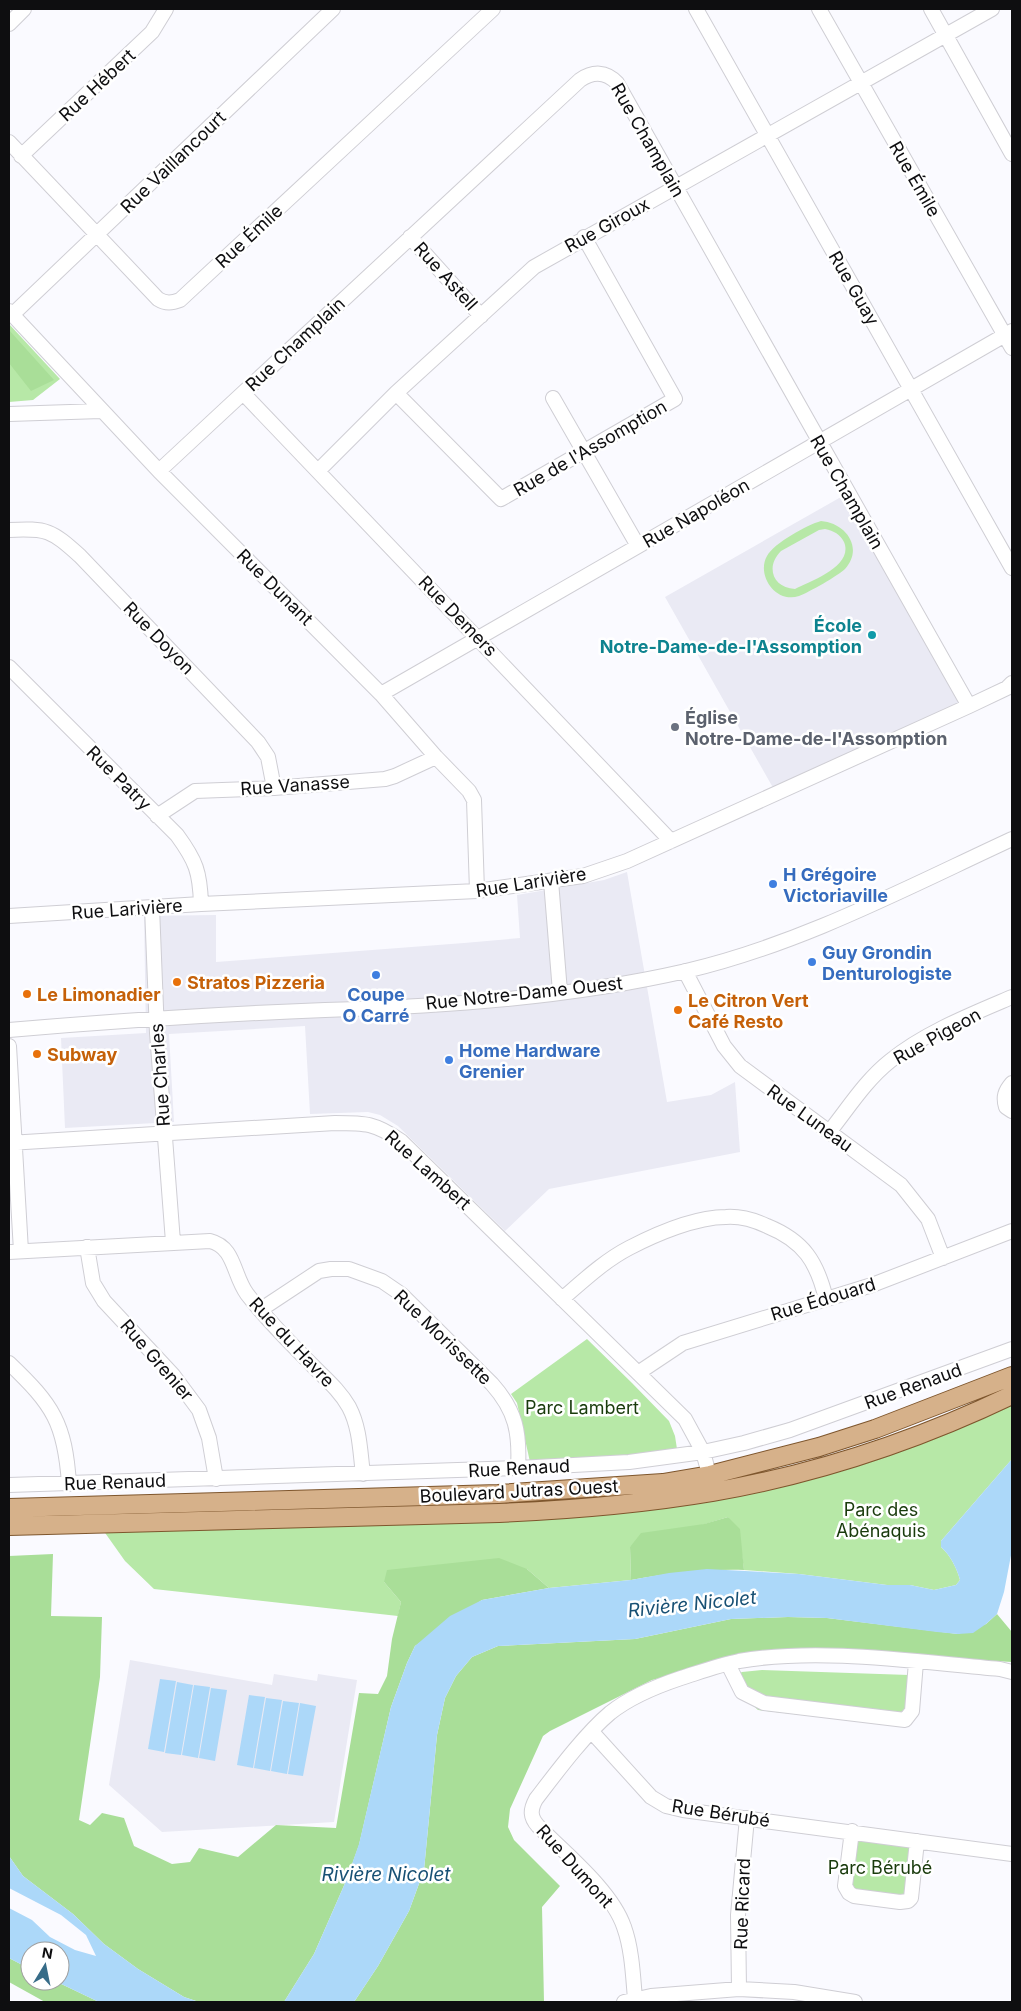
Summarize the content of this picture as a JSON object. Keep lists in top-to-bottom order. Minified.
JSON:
{"streets":{"main road":["Boulevard Jutras Ouest"],"street":["Rue Hébert","Rue Champlain","Rue Vaillancourt","Rue Émile","Rue Giroux","Rue Astell","Rue Guay","Rue de l'Assomption","Rue Napoléon","Rue Dunant","Rue Demers","Rue Doyon","Rue Patry","Rue Vanasse","Rue Larivière","Rue Notre-Dame Ouest","Rue Pigeon","Rue Charles","Rue Luneau","Rue Lambert","Rue Édouard","Rue Morissette","Rue du Havre","Rue Grenier","Rue Renaud","Rue Bérubé","Rue Dumont","Rue Ricard"]},"crossings":[["Rue Hébert","Rue Émile"],["Rue Champlain","Rue Giroux"],["Rue Champlain","Rue Astell"],["Rue Champlain","Rue Napoléon"],["Rue Champlain","Rue Dunant"],["Rue Champlain","Rue Demers"],["Rue Champlain","Rue Larivière"],["Rue Vaillancourt","Rue Émile"],["Rue Vaillancourt","Rue Dunant"],["Rue Émile","Rue Giroux"],["Rue Émile","Rue Napoléon"],["Rue Giroux","Rue Astell"],["Rue Giroux","Rue Guay"],["Rue Giroux","Rue de l'Assomption"],["Rue Giroux","Rue Demers"],["Rue Guay","Rue Napoléon"],["Rue Napoléon","Rue Dunant"],["Rue Napoléon","Rue Demers"],["Rue Dunant","Rue Vanasse"],["Rue Dunant","Rue Larivière"],["Rue Demers","Rue Larivière"],["Rue Doyon","Rue Vanasse"],["Rue Patry","Rue Vanasse"],["Rue Patry","Rue Larivière"],["Rue Larivière","Rue Charles"],["Rue Notre-Dame Ouest","Rue Charles"],["Rue Notre-Dame Ouest","Rue Luneau"],["Rue Pigeon","Rue Luneau"],["Rue Charles","Rue Lambert"],["Rue Charles","Rue du Havre"],["Rue Luneau","Rue Édouard"],["Rue Lambert","Rue Édouard"],["Rue Lambert","Rue Renaud"],["Rue Lambert","Boulevard Jutras Ouest"],["Rue Morissette","Rue du Havre"],["Rue Morissette","Rue Renaud"],["Rue du Havre","Rue Grenier"],["Rue du Havre","Rue Renaud"],["Rue Grenier","Rue Renaud"],["Rue Bérubé","Rue Dumont"],["Rue Bérubé","Rue Ricard"]],"water":["Rivière Nicolet"],"parks":["Parc Lambert","Parc des Abénaquis","Parc Bérubé"],"places":["École Notre-Dame-de-l'Assomption","Église Notre-Dame-de-l'Assomption","H Grégoire Victoriaville","Guy Grondin Denturologiste","Coupe O Carré","Stratos Pizzeria","Le Limonadier","Le Citron Vert Café Resto","Subway","Home Hardware Grenier"],"north":"top"}
